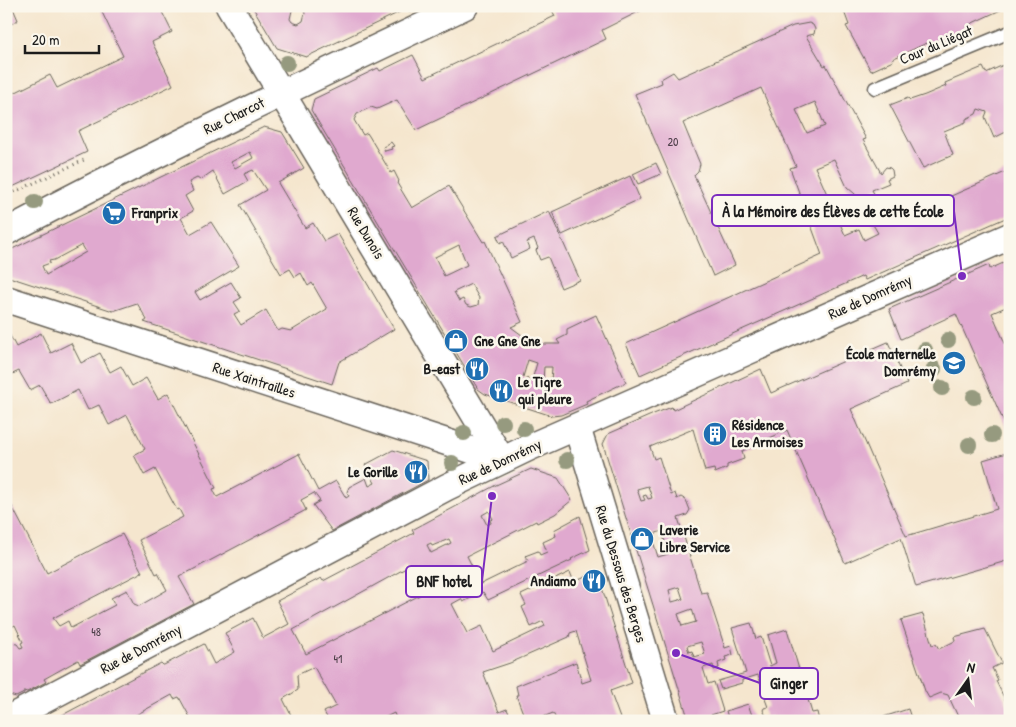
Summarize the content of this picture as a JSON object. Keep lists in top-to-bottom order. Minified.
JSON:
{"streets":{"street":["Rue Charcot","Rue Dunois","Rue de Domrémy","Rue Xaintrailles","Rue du Dessous des Berges"],"lane":["Cour du Liégat"]},"crossings":[["Rue Charcot","Rue Dunois"],["Rue Dunois","Rue de Domrémy"],["Rue Dunois","Rue Xaintrailles"],["Rue de Domrémy","Rue Xaintrailles"],["Rue de Domrémy","Rue du Dessous des Berges"]],"places":{"supermarket":["Franprix"],"other":["À la Mémoire des Élèves de cette École","BNF hotel","Ginger"],"shop":["Gne Gne Gne","Laverie Libre Service"],"school or university":["École maternelle Domrémy"],"restaurant":["B-east","Le Tigre qui pleure","Le Gorille","Andiamo"],"building":["Résidence Les Armoises"]},"house_numbers":["20","48","41"],"scale_bar":"20 m","north":"top"}
